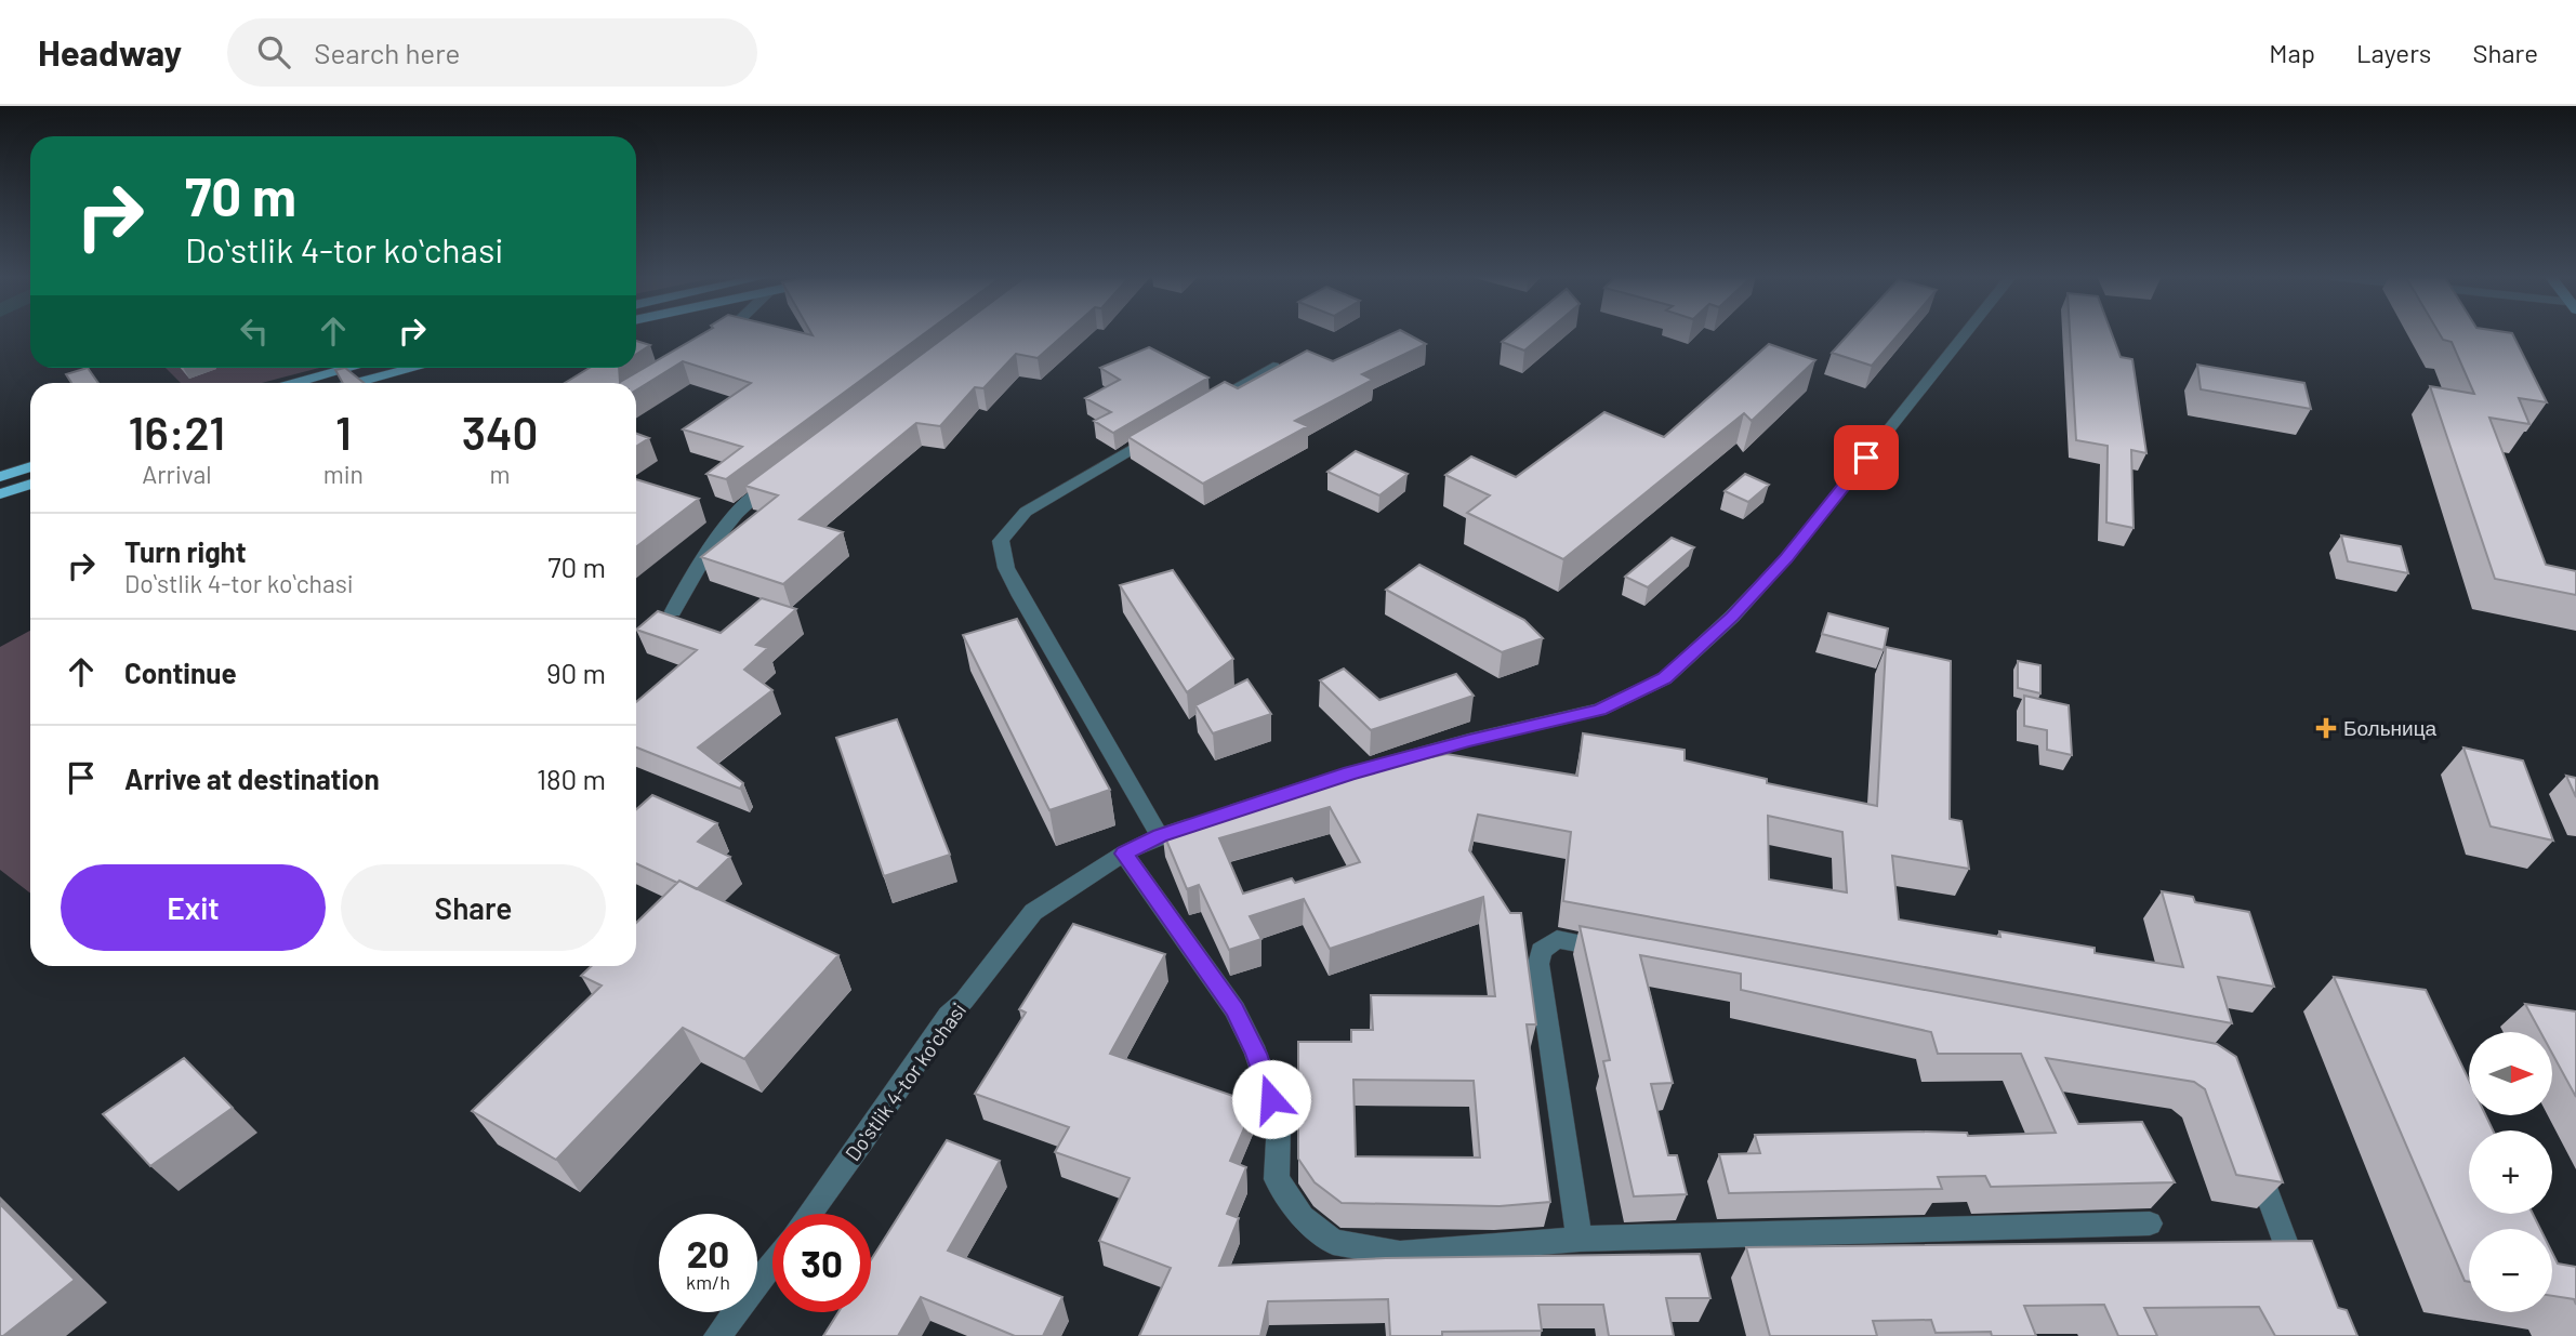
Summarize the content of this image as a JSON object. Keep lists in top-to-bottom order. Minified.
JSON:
{"streets":{"street":["Doʻstlik 4-tor koʻchasi"]},"places":{"health":["Больница"]},"north":"right","page":{"header":"Headway","search":"Search here","nav":["Map","Layers","Share"],"turn":["70 m","Doʻstlik 4-tor koʻchasi"],"eta":["16:21","Arrival","1","min","340","m"],"list":[{"name":"Turn right","note":"Doʻstlik 4-tor koʻchasi","value":"70 m"},{"name":"Continue","value":"90 m"},{"name":"Arrive at destination","value":"180 m"}],"buttons":["Exit","Share"],"map_buttons":["+","−"],"speed":"20 km/h","limit":"30"}}
